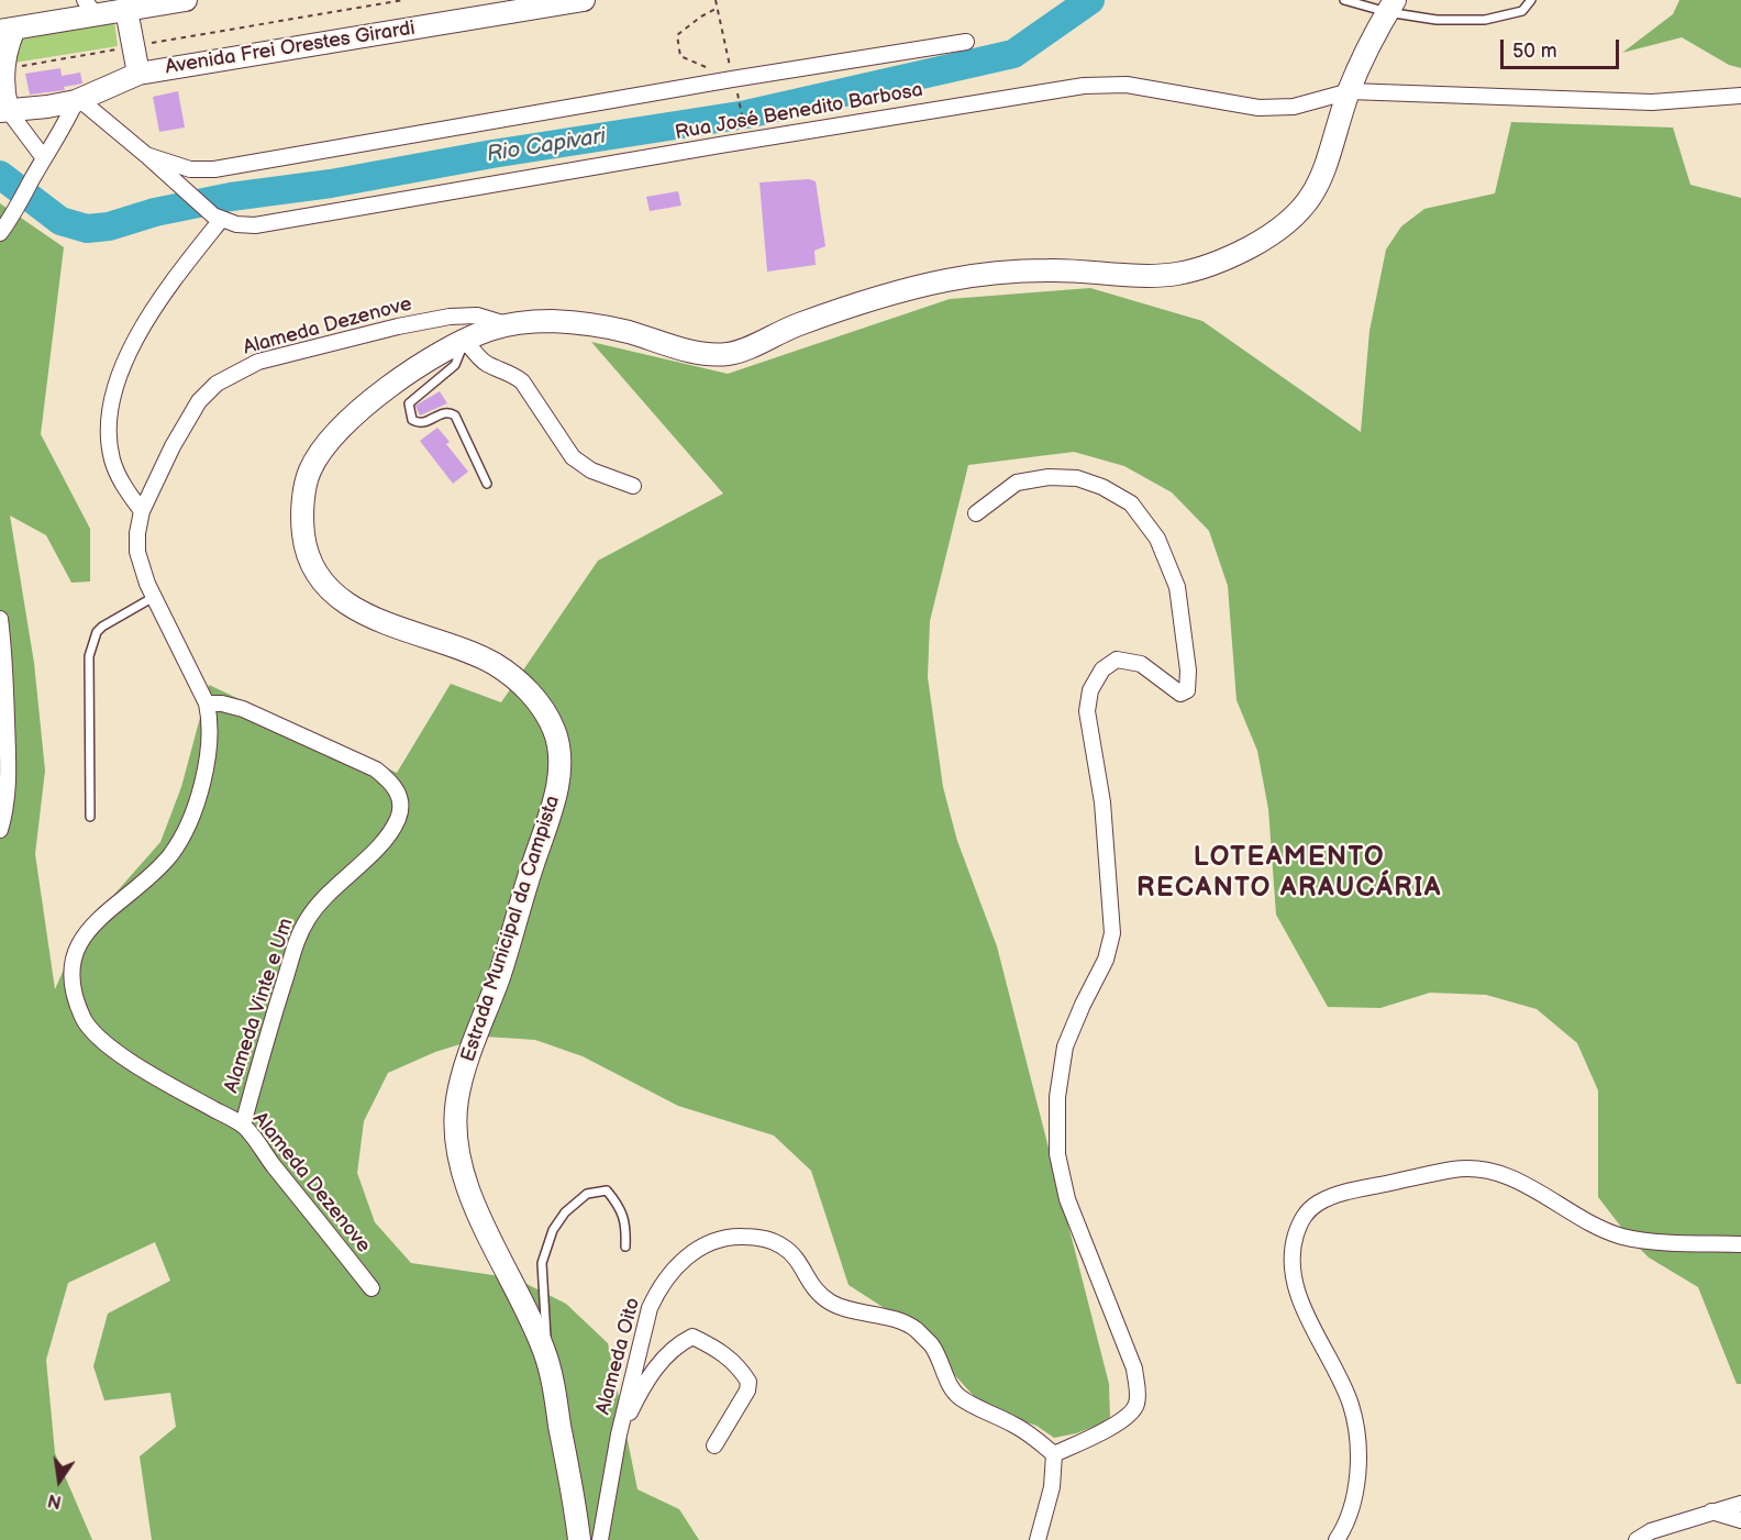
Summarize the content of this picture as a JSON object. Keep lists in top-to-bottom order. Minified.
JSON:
{"streets":{"main road":["Avenida Frei Orestes Girardi","Estrada Municipal da Campista"],"street":["Rua José Benedito Barbosa","Alameda Dezenove","Alameda Vinte e Um","Alameda Oito"]},"crossings":[["Rua José Benedito Barbosa","Estrada Municipal da Campista"],["Alameda Dezenove","Estrada Municipal da Campista"],["Alameda Dezenove","Alameda Vinte e Um"]],"districts":["LOTEAMENTO RECANTO ARAUCÁRIA"],"water":["Rio Capivari"],"scale_bar":"50 m","north":"bottom"}
